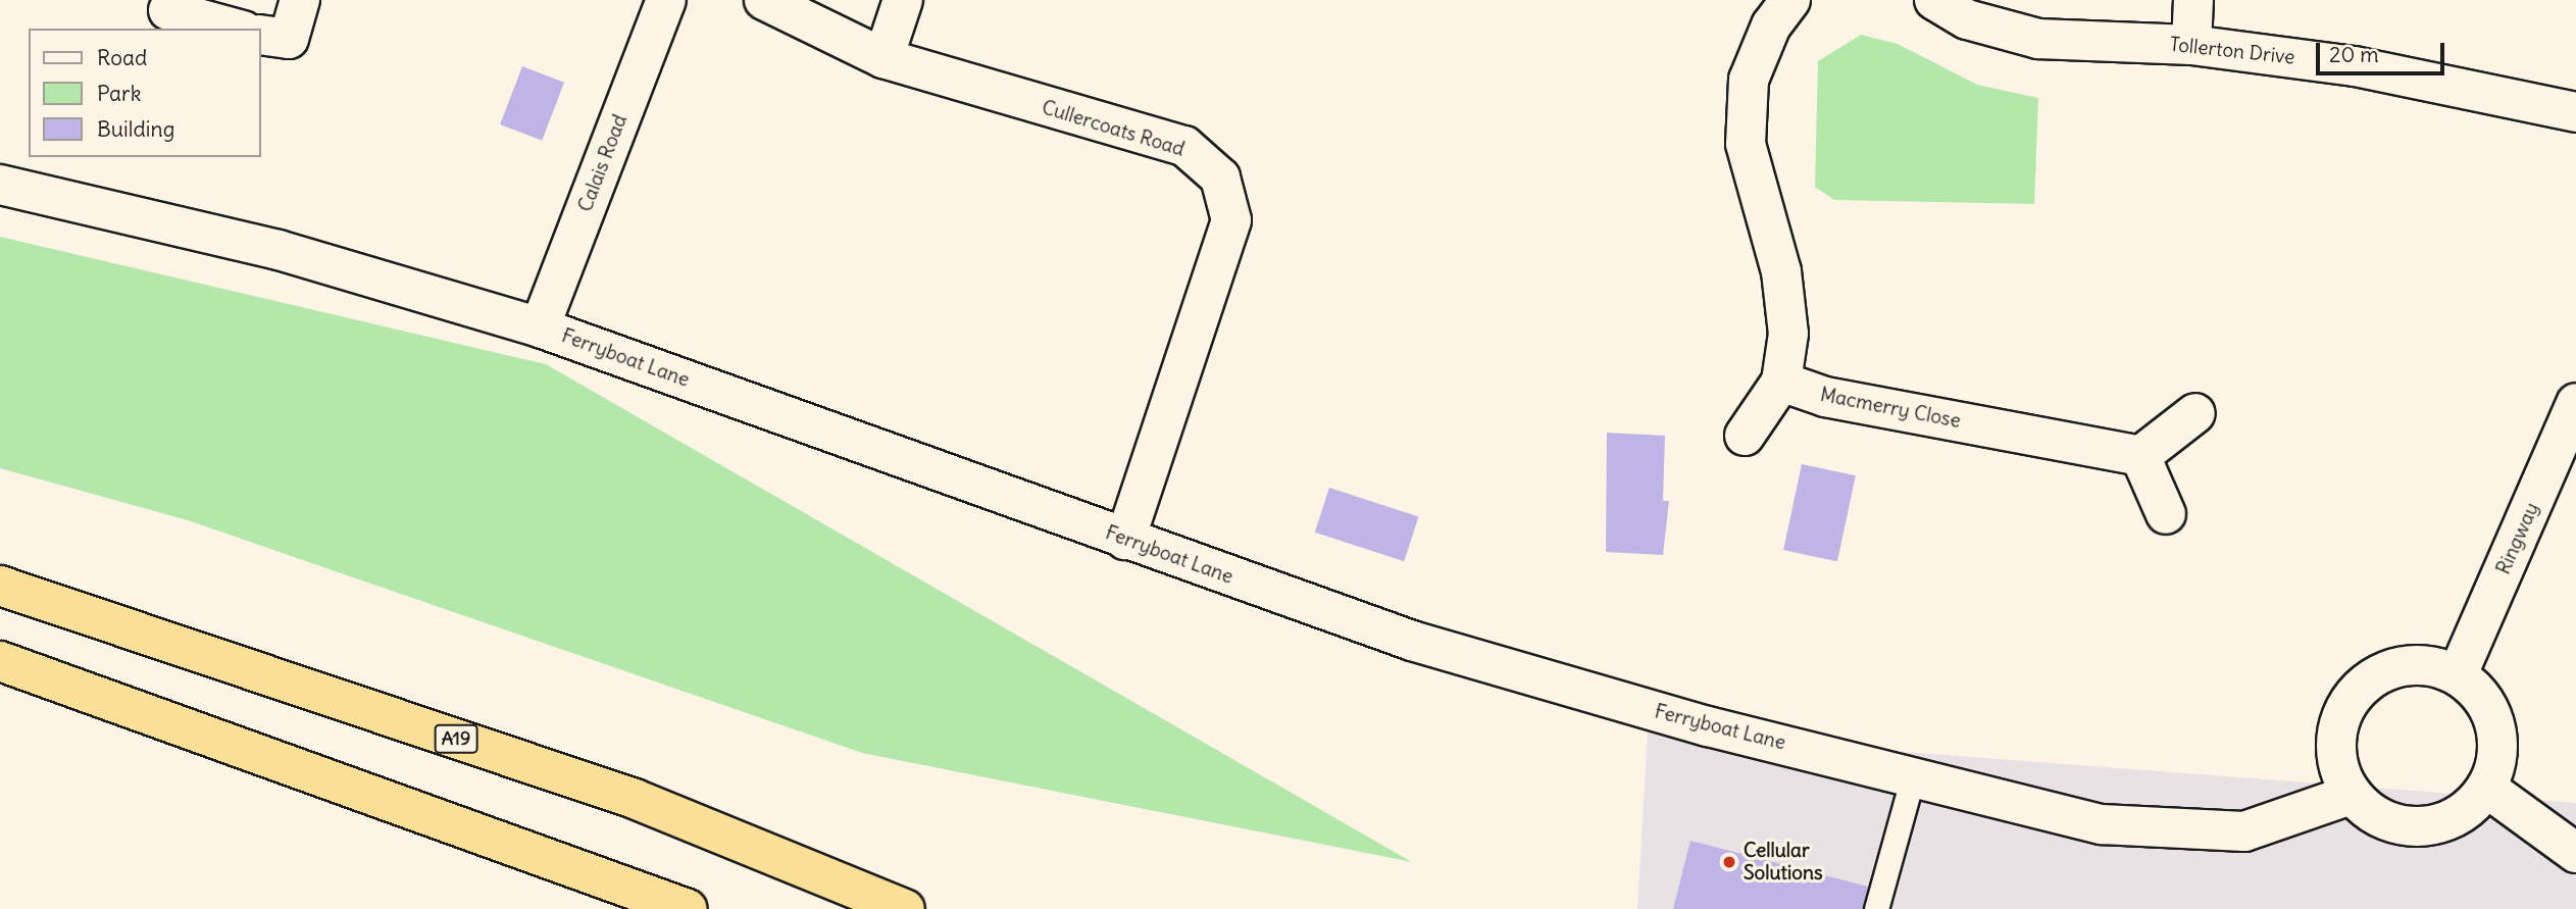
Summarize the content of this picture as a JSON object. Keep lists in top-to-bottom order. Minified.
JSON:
{"streets":{"highway":["A19"],"street":["Tollerton Drive","Cullercoats Road","Calais Road","Ferryboat Lane","Macmerry Close","Ringway"]},"crossings":[["Cullercoats Road","Ferryboat Lane"],["Calais Road","Ferryboat Lane"],["Ferryboat Lane","Ringway"]],"places":["Cellular Solutions"],"legend":["Road","Park","Building"],"scale_bar":"20 m"}
